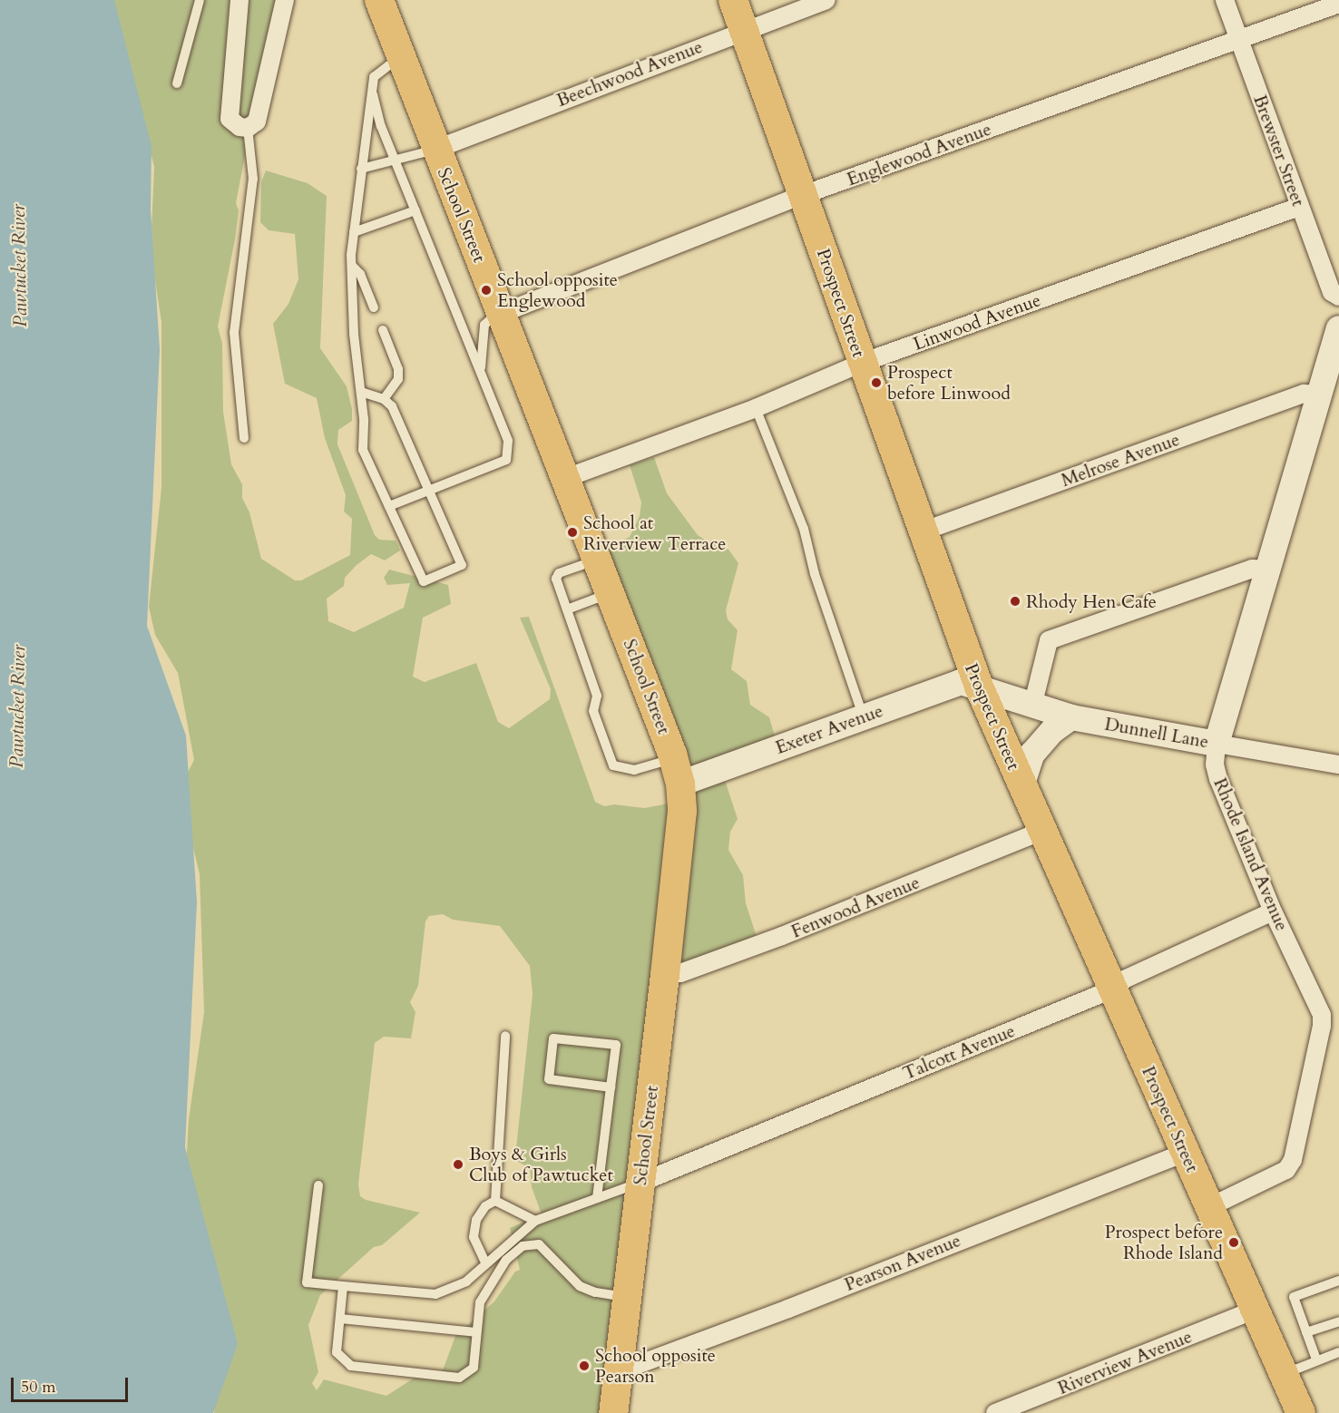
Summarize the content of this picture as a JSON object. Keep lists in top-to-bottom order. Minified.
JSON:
{"streets":{"main road":["School Street","Prospect Street"],"street":["Beechwood Avenue","Brewster Street","Englewood Avenue","Linwood Avenue","Melrose Avenue","Exeter Avenue","Dunnell Lane","Rhode Island Avenue","Fenwood Avenue","Talcott Avenue","Pearson Avenue","Riverview Avenue"]},"crossings":[["Beechwood Avenue","School Street"],["Beechwood Avenue","Prospect Street"],["Brewster Street","Englewood Avenue"],["Brewster Street","Linwood Avenue"],["Englewood Avenue","School Street"],["Englewood Avenue","Prospect Street"],["School Street","Linwood Avenue"],["School Street","Exeter Avenue"],["School Street","Fenwood Avenue"],["School Street","Talcott Avenue"],["School Street","Pearson Avenue"],["Prospect Street","Linwood Avenue"],["Prospect Street","Melrose Avenue"],["Prospect Street","Exeter Avenue"],["Prospect Street","Dunnell Lane"],["Prospect Street","Rhode Island Avenue"],["Prospect Street","Fenwood Avenue"],["Prospect Street","Talcott Avenue"],["Prospect Street","Pearson Avenue"],["Prospect Street","Riverview Avenue"],["Melrose Avenue","Rhode Island Avenue"],["Exeter Avenue","Dunnell Lane"],["Dunnell Lane","Rhode Island Avenue"],["Rhode Island Avenue","Talcott Avenue"]],"water":["Pawtucket River"],"places":["School opposite Englewood","Prospect before Linwood","School at Riverview Terrace","Rhody Hen Cafe","Boys & Girls Club of Pawtucket","Prospect before Rhode Island","School opposite Pearson"],"scale_bar":"50 m"}
